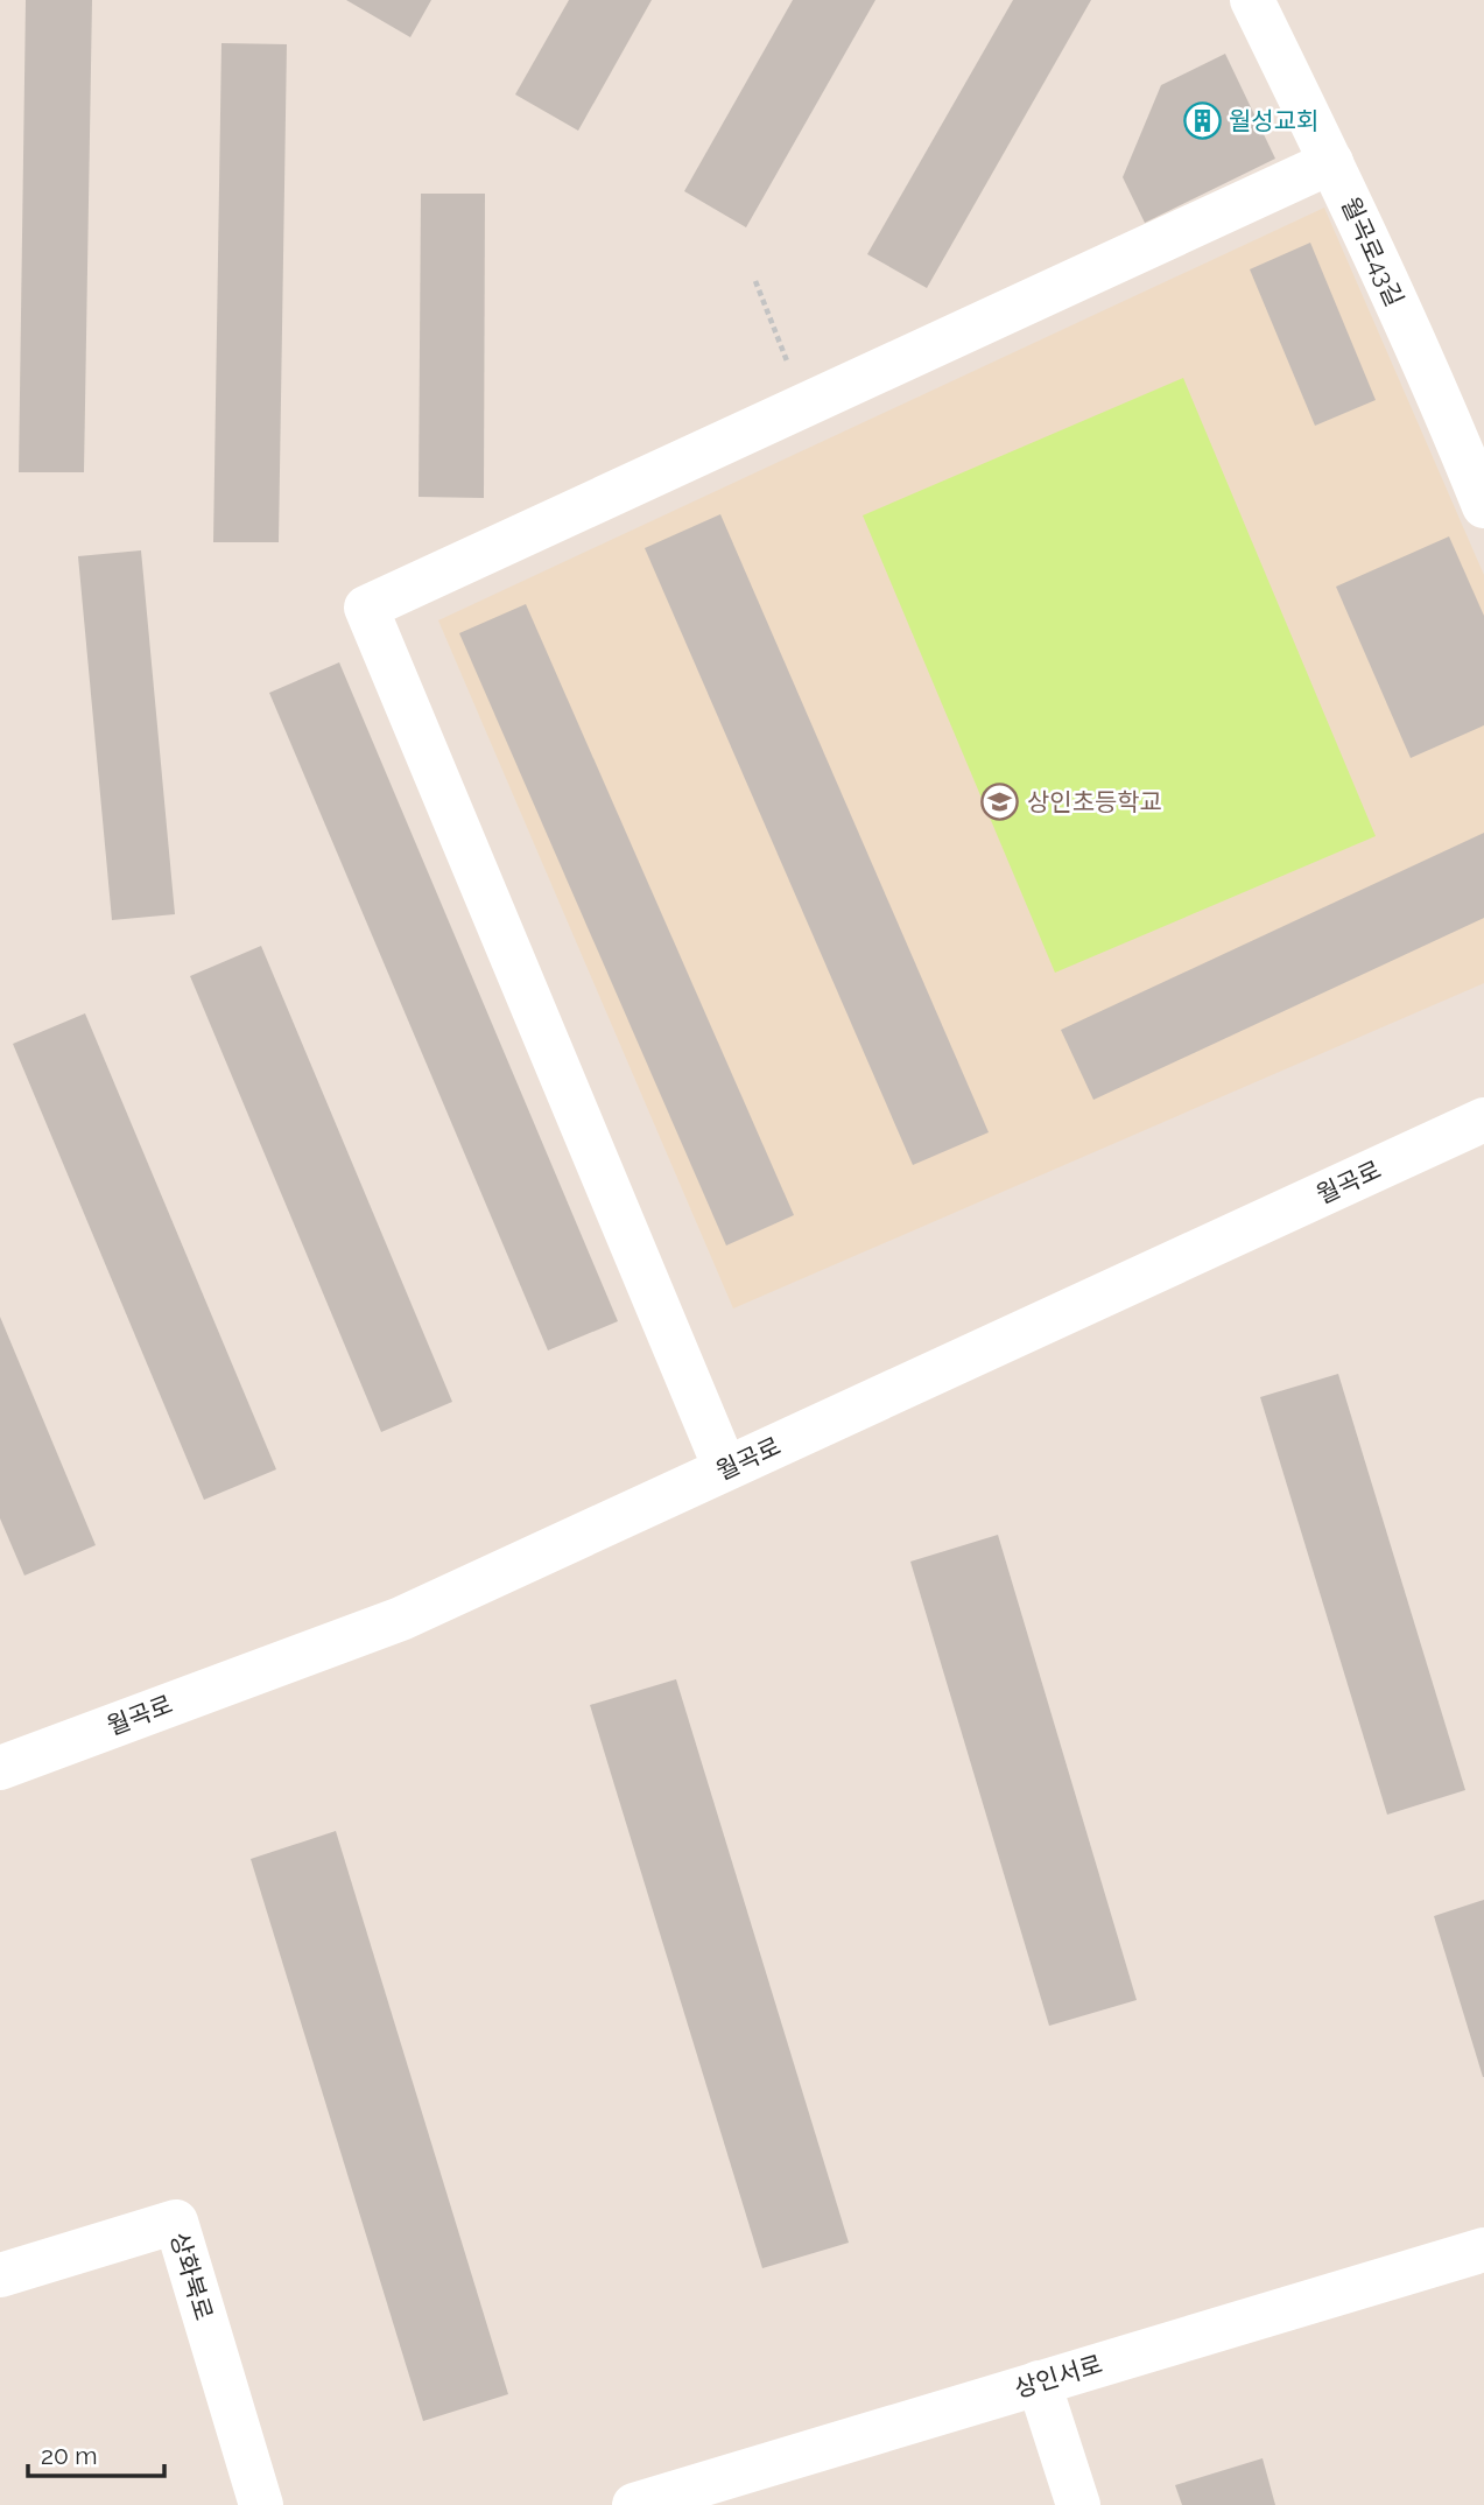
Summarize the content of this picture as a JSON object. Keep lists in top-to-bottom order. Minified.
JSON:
{"streets":{"street":["월곡로43길","월곡로","상화북로","상인서로"]},"places":{"building":["월성교회"],"school or university":["상인초등학교"]},"scale_bar":"20 m"}
